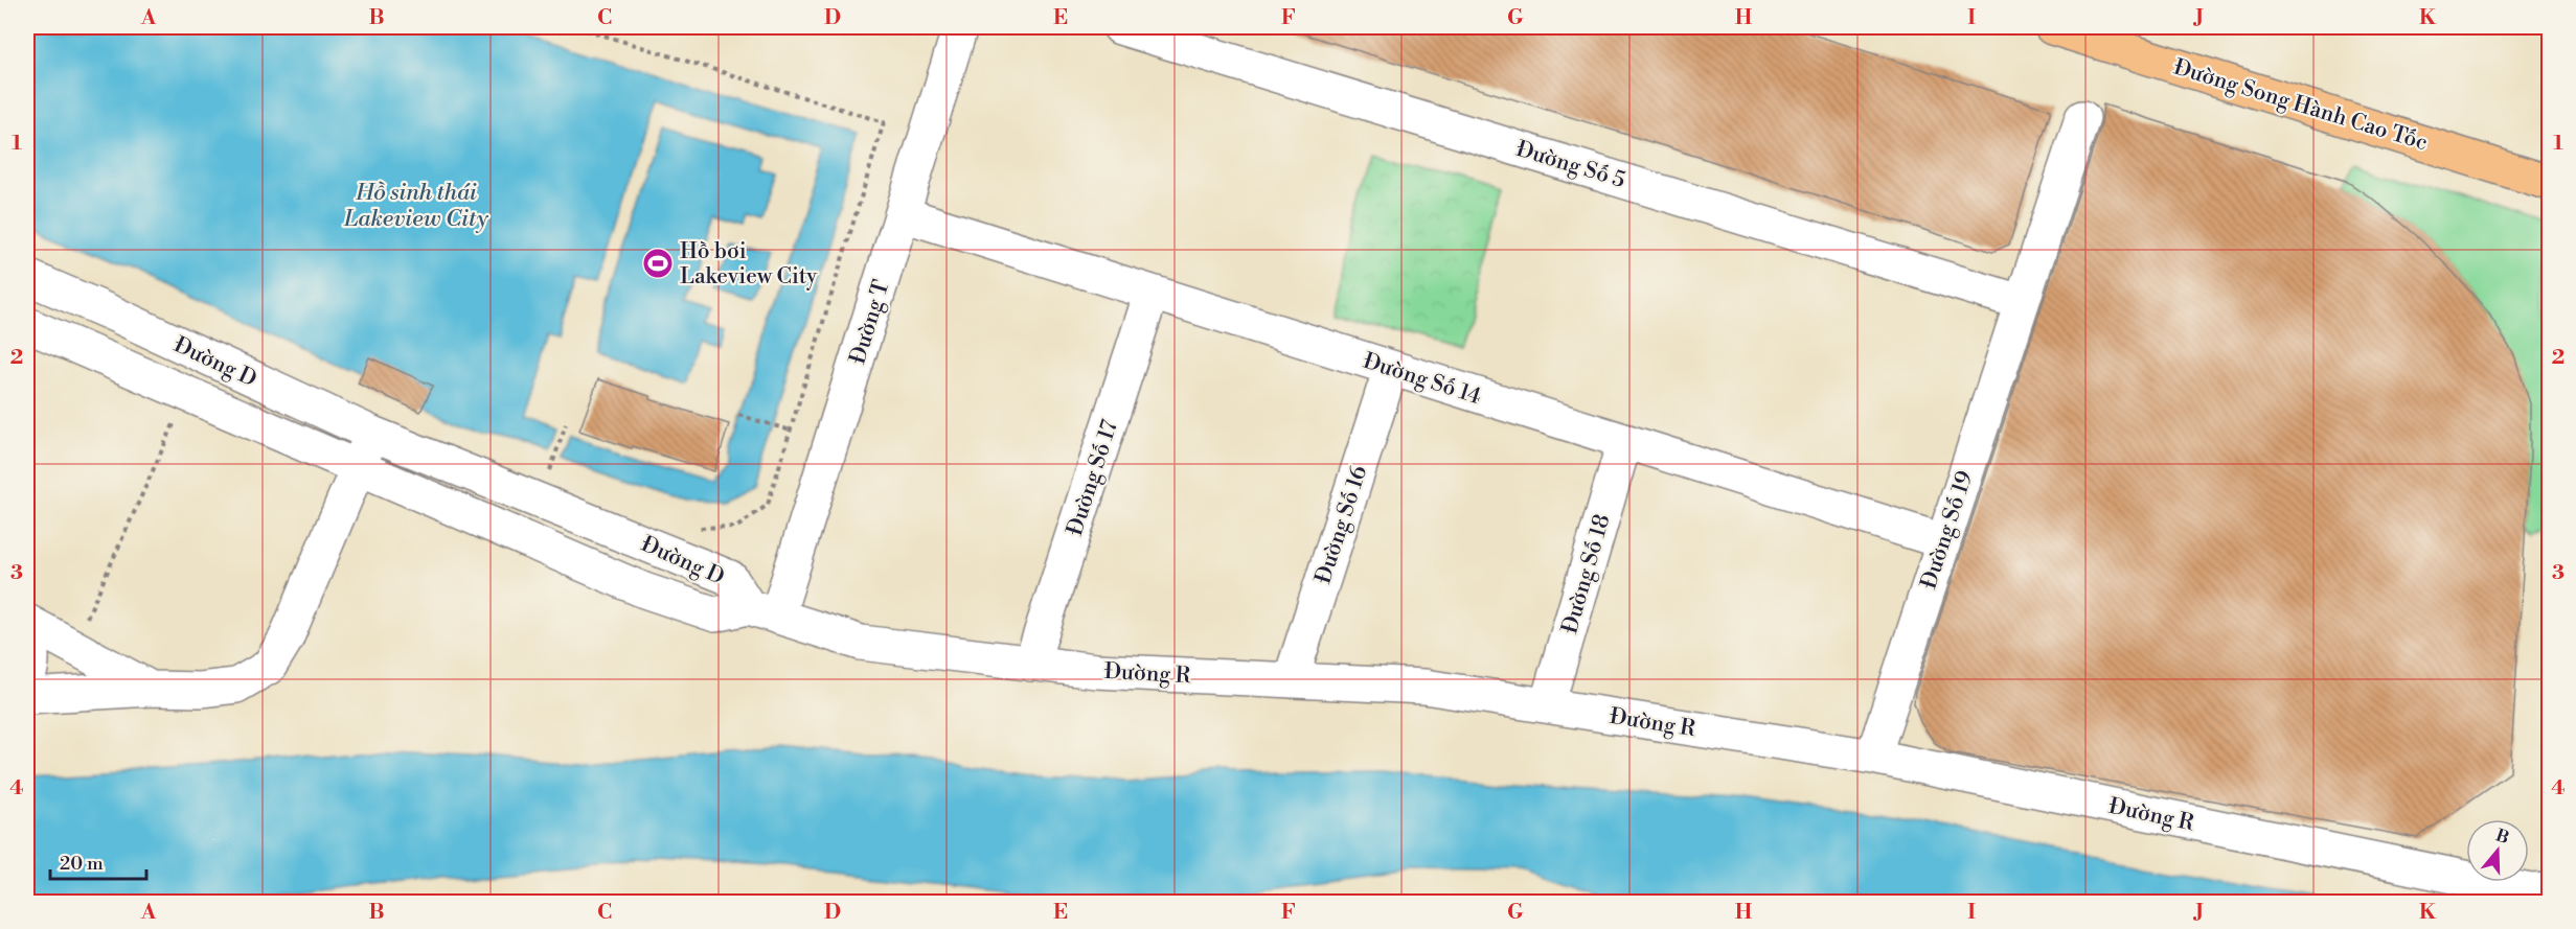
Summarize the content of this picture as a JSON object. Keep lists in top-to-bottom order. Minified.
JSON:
{"streets":{"main road":["Đường Song Hành Cao Tốc"],"street":["Đường Số 5","Đường T","Đường D","Đường Số 14","Đường Số 17","Đường Số 16","Đường Số 19","Đường Số 18","Đường R"]},"crossings":[["Đường Số 5","Đường Số 19"],["Đường T","Đường D"],["Đường T","Đường Số 14"],["Đường T","Đường R"],["Đường D","Đường R"],["Đường Số 14","Đường Số 17"],["Đường Số 14","Đường Số 16"],["Đường Số 14","Đường Số 19"],["Đường Số 14","Đường Số 18"],["Đường Số 17","Đường R"],["Đường Số 16","Đường R"],["Đường Số 19","Đường R"],["Đường Số 18","Đường R"]],"water":["Hồ sinh thái Lakeview City"],"places":{"sports":["Hồ bơi Lakeview City"]},"scale_bar":"20 m","north":"top","grid":{"columns":["A","B","C","D","E","F","G","H","I","J","K"],"rows":["1","2","3","4"]}}
